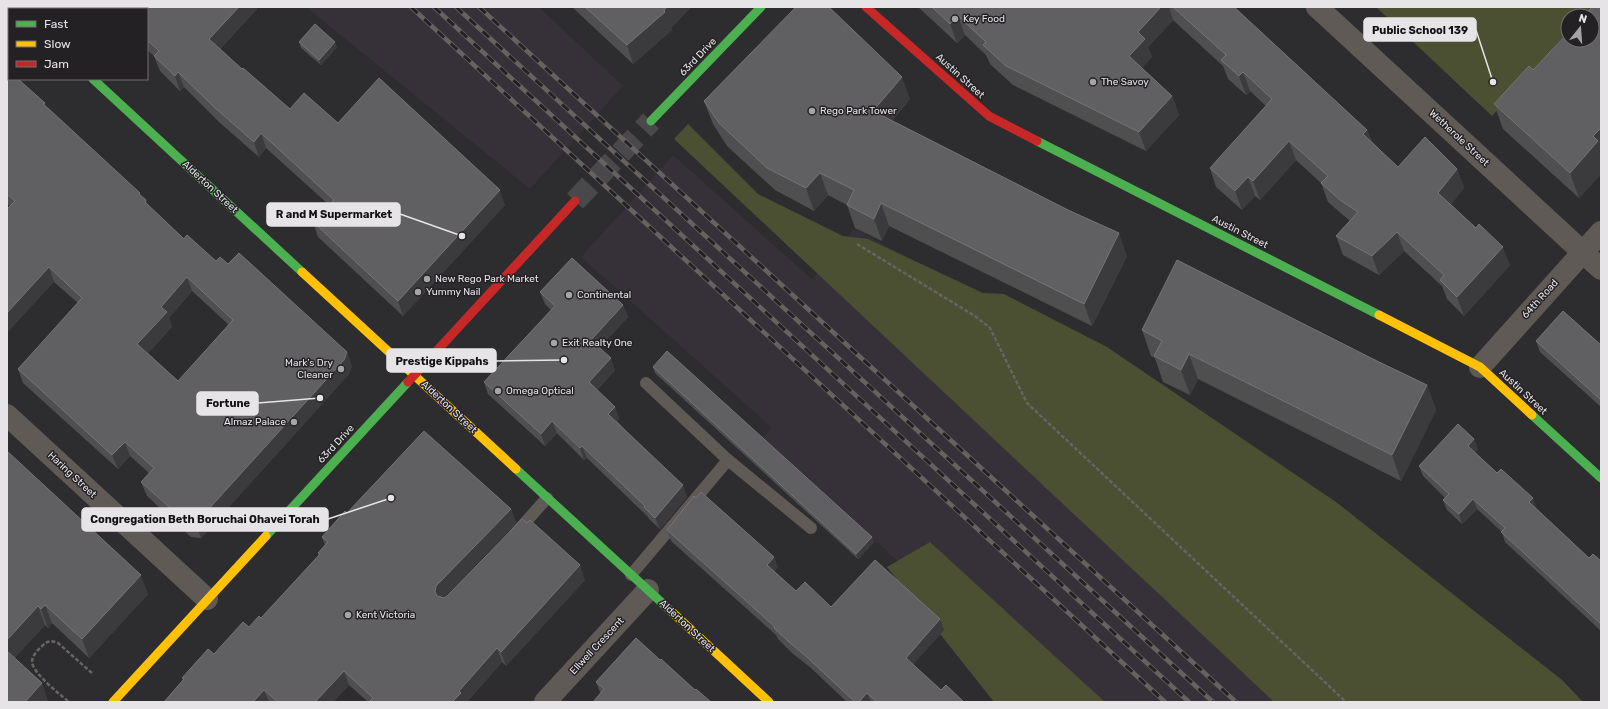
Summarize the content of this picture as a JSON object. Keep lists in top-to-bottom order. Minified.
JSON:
{"streets":{"street":["63rd Drive","Austin Street","Wetherole Street","Alderton Street","64th Road","Haring Street","Ellwell Crescent"]},"crossings":[["63rd Drive","Alderton Street"],["63rd Drive","Haring Street"],["Austin Street","64th Road"],["Wetherole Street","64th Road"],["Alderton Street","Ellwell Crescent"]],"places":["Key Food","The Savoy","Public School 139","Rego Park Tower","R and M Supermarket","New Rego Park Market","Yummy Nail","Continental","Exit Realty One","Prestige Kippahs","Mark’s Dry Cleaner","Omega Optical","Fortune","Almaz Palace","Congregation Beth Boruchai Ohavei Torah","Kent Victoria"],"legend":["Fast","Slow","Jam"],"north":"top"}
